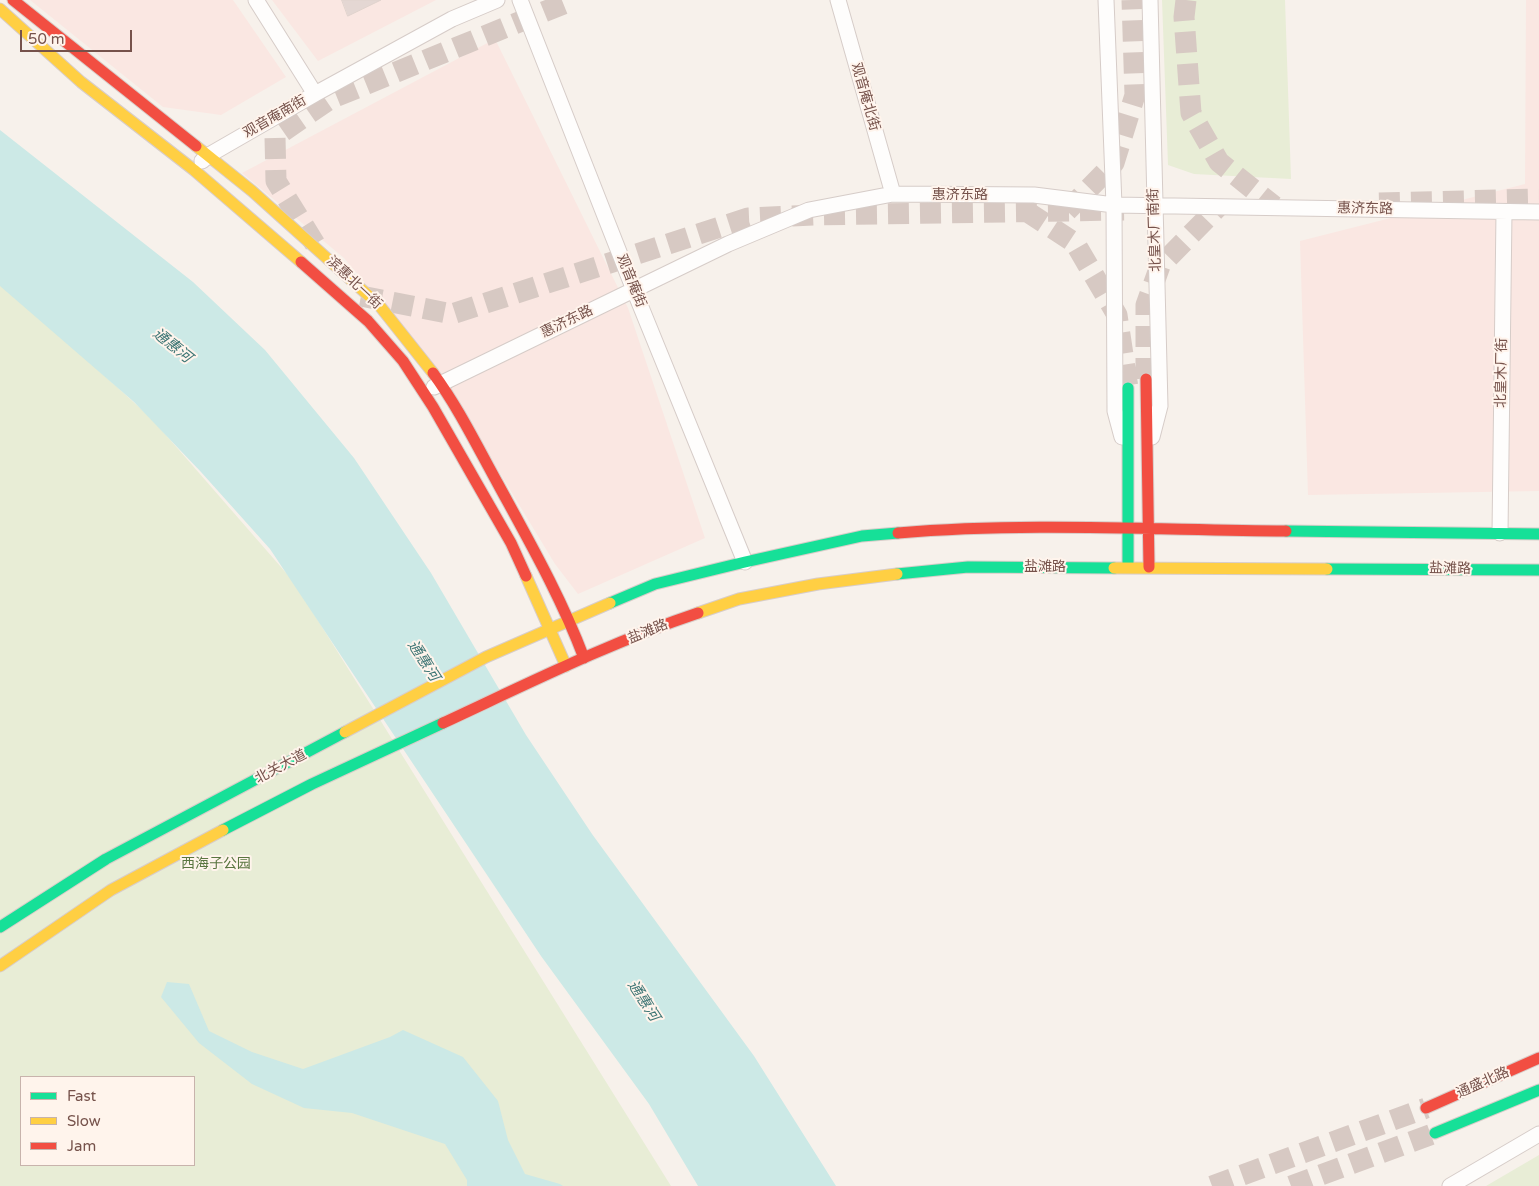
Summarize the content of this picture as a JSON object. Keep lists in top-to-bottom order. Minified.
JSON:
{"streets":{"main road":["北皇木厂南街","滨惠北一街","盐滩路","北关大道","通盛北路"],"street":["观音庵北街","观音庵南街","惠济东路","观音庵街","北皇木厂街"]},"crossings":[["观音庵北街","惠济东路"],["观音庵南街","滨惠北一街"],["惠济东路","北皇木厂南街"],["惠济东路","观音庵街"],["惠济东路","滨惠北一街"],["惠济东路","北皇木厂街"],["北皇木厂南街","盐滩路"],["滨惠北一街","盐滩路"],["滨惠北一街","北关大道"],["盐滩路","北关大道"]],"water":["通惠河"],"parks":["西海子公园"],"legend":["Fast","Slow","Jam"],"scale_bar":"50 m"}
